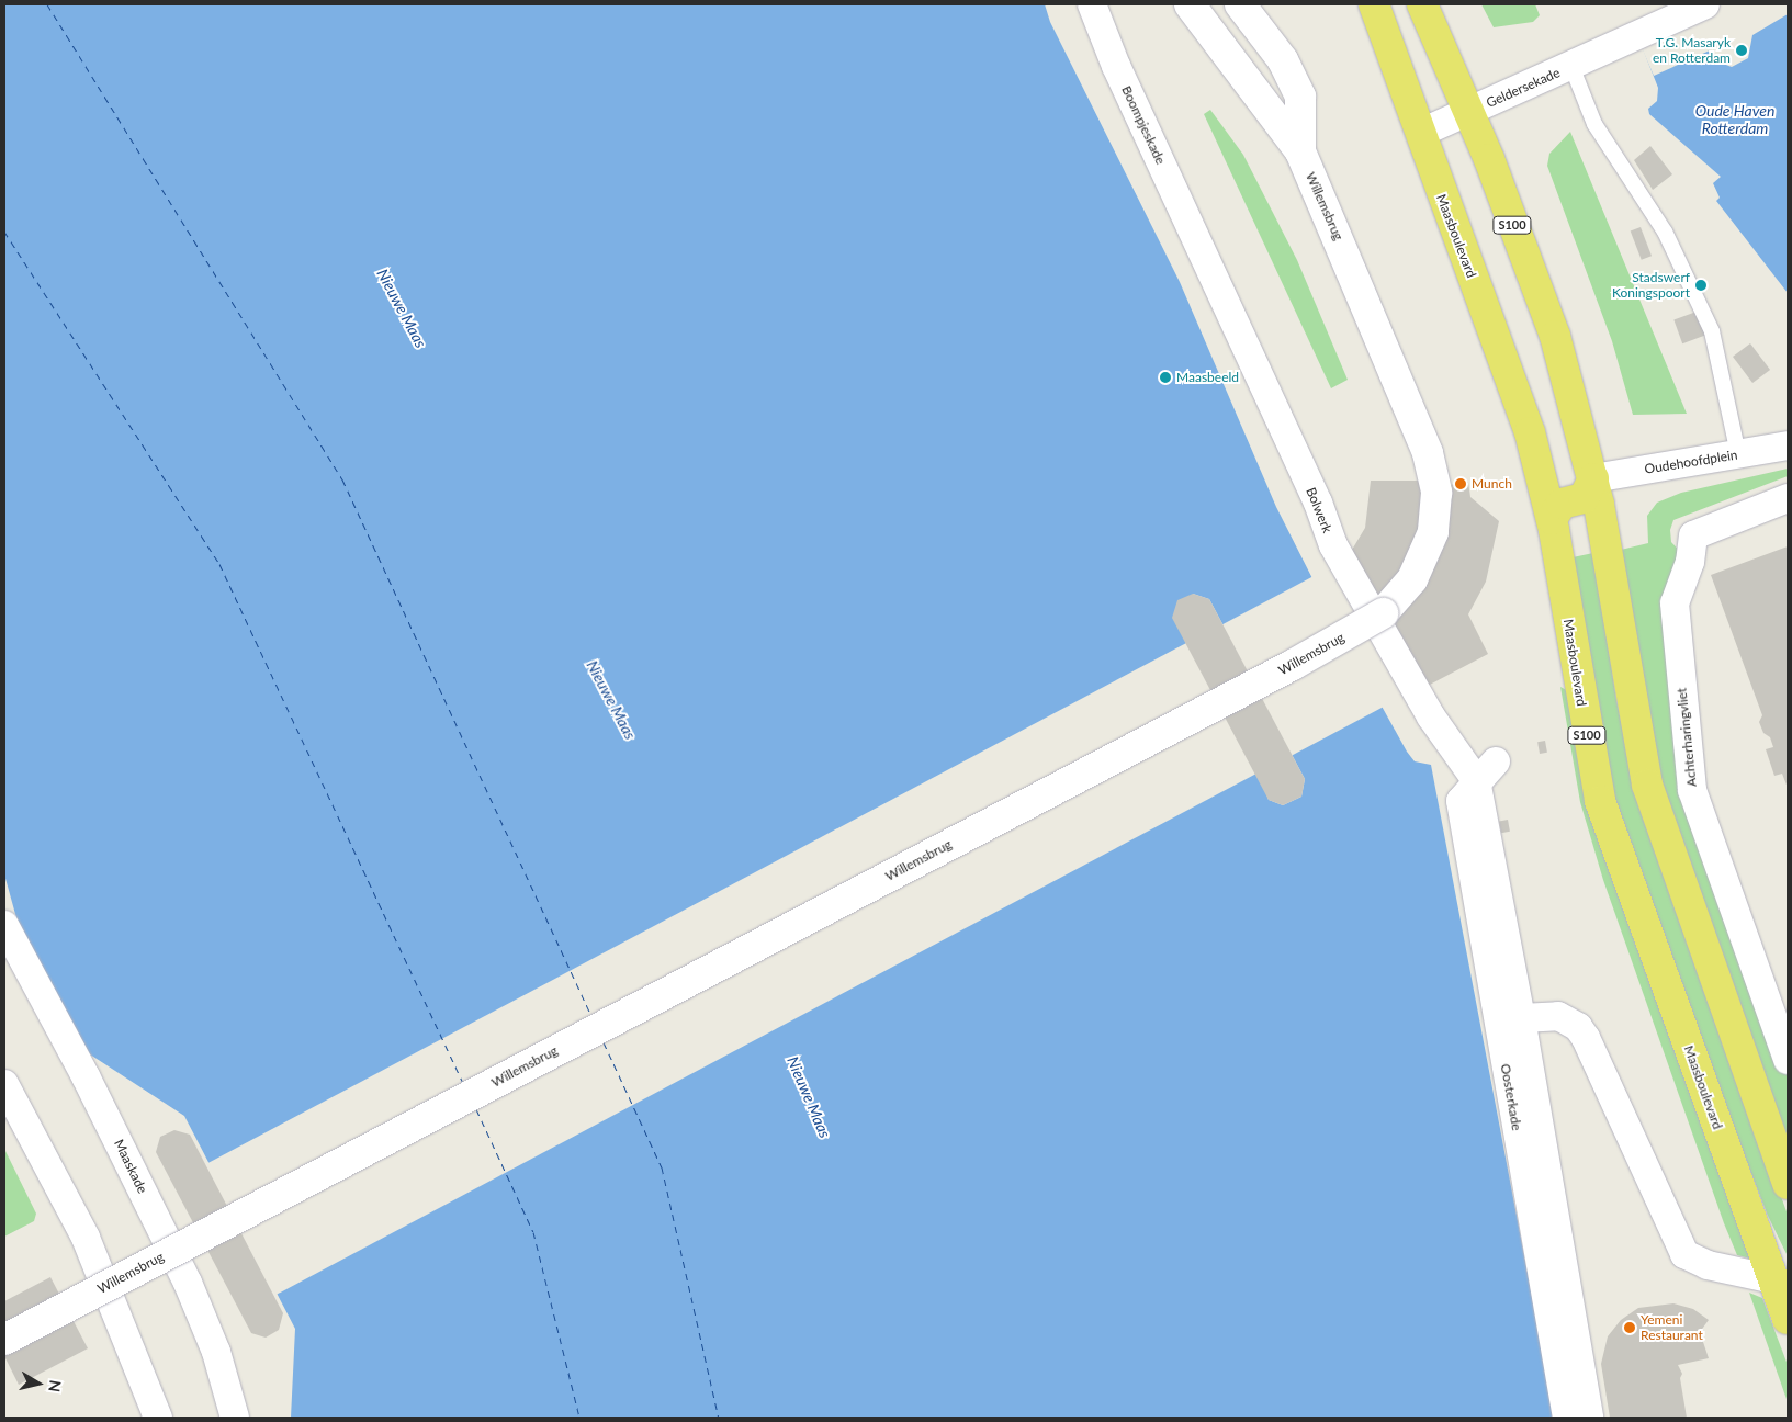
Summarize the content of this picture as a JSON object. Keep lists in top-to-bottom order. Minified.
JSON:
{"streets":{"main road":["Willemsbrug","S100","Maasboulevard"],"street":["Geldersekade","Boompjeskade","Oudehoofdplein","Bolwerk","Achterharingvliet","Oosterkade","Maaskade"]},"crossings":[["Geldersekade","S100"],["Geldersekade","Maasboulevard"],["Boompjeskade","Bolwerk"],["S100","Oudehoofdplein"],["Bolwerk","Oosterkade"]],"water":["Oude Haven Rotterdam","Nieuwe Maas"],"places":["T.G. Masaryk en Rotterdam","Stadswerf Koningspoort","Maasbeeld","Munch","Yemeni Restaurant"],"north":"right"}
